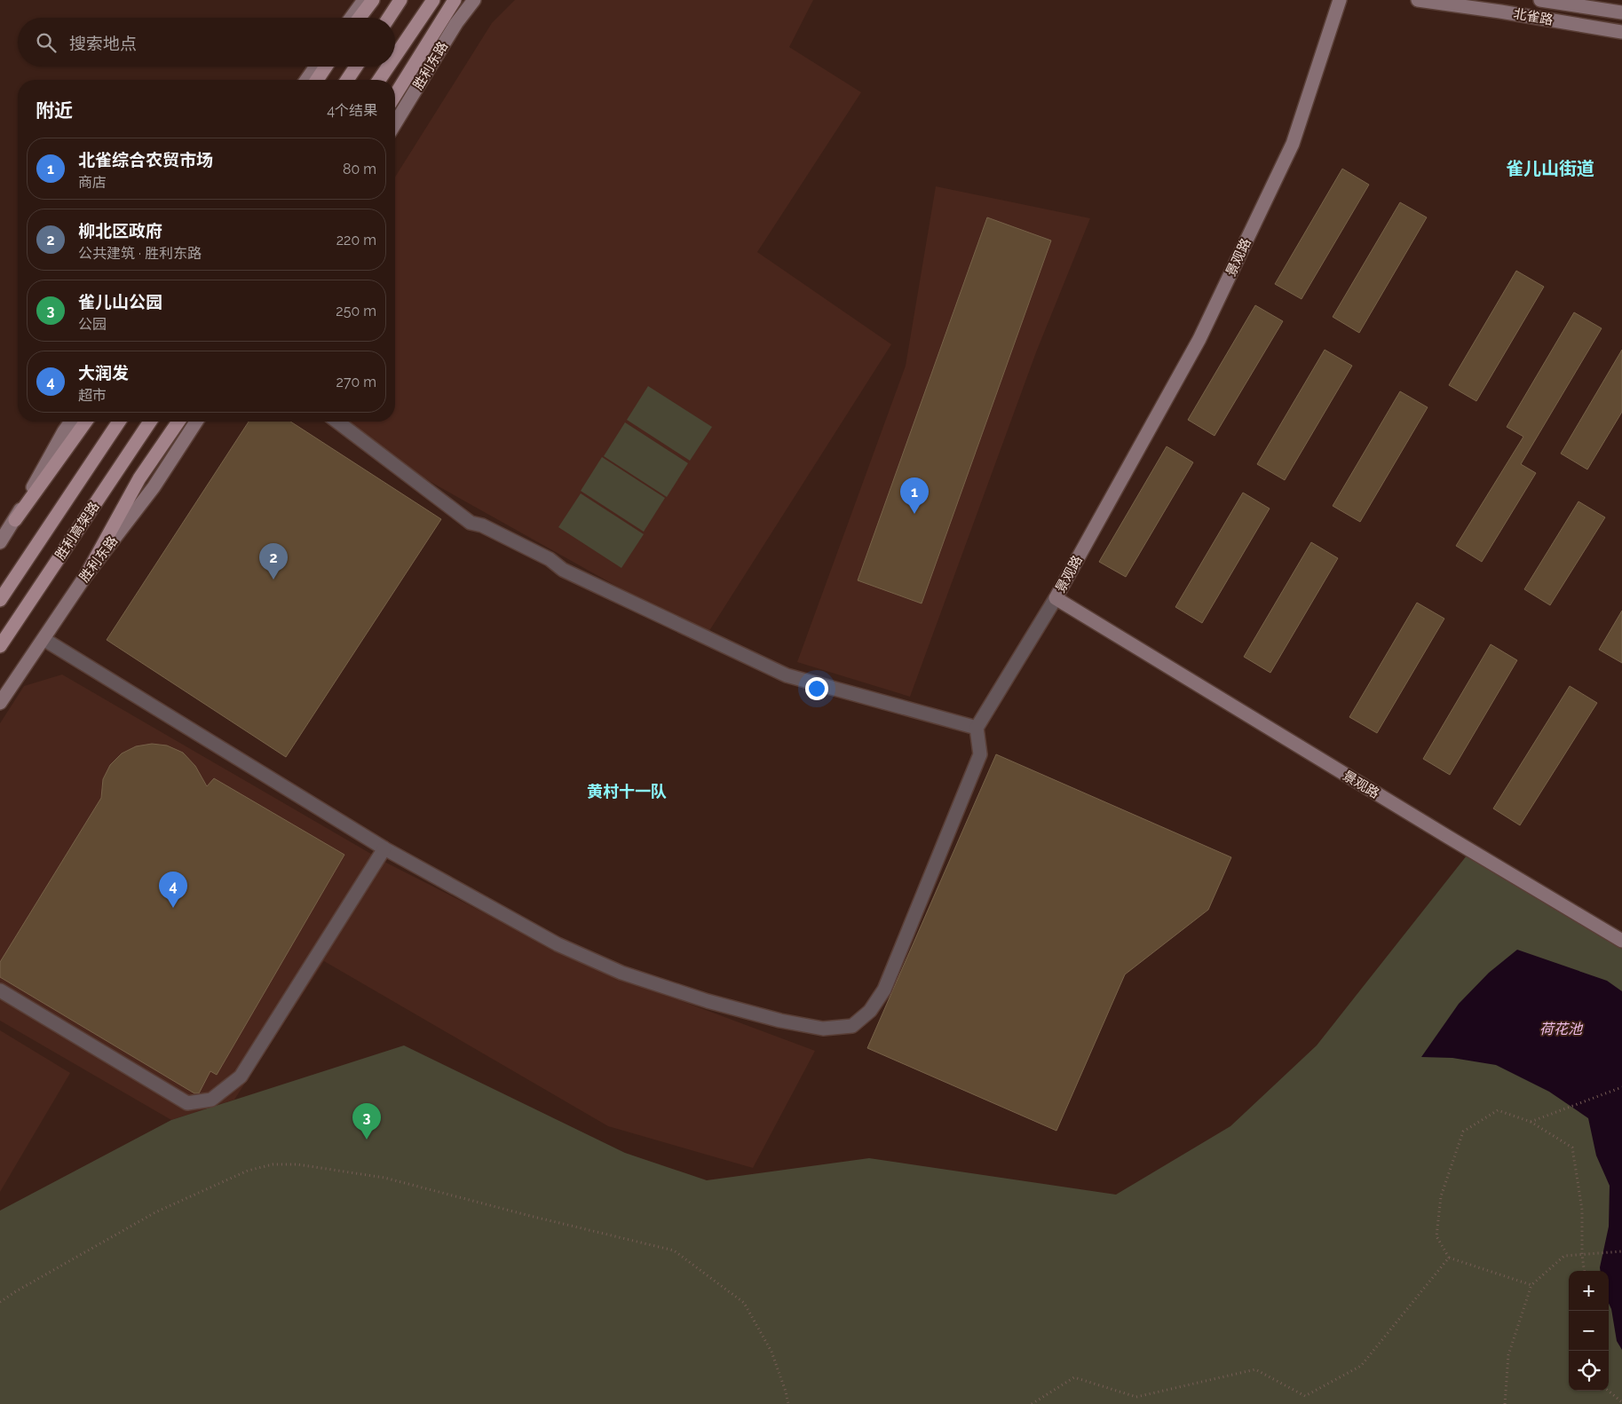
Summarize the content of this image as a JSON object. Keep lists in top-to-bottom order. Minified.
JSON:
{"streets":{"main road":["胜利高架路"],"street":["北雀路","胜利东路","景观路"]},"districts":["雀儿山街道","黄村十一队"],"water":["荷花池"],"page":{"search":"搜索地点","heading":["附近","4个结果"],"list":[{"mark":"1","name":"北雀综合农贸市场","note":"商店","value":"80 m"},{"mark":"2","name":"柳北区政府","note":"公共建筑 · 胜利东路","value":"220 m"},{"mark":"3","name":"雀儿山公园","note":"公园","value":"250 m"},{"mark":"4","name":"大润发","note":"超市","value":"270 m"}],"pins":["1","2","4","3"],"map_buttons":["+","−"]}}
